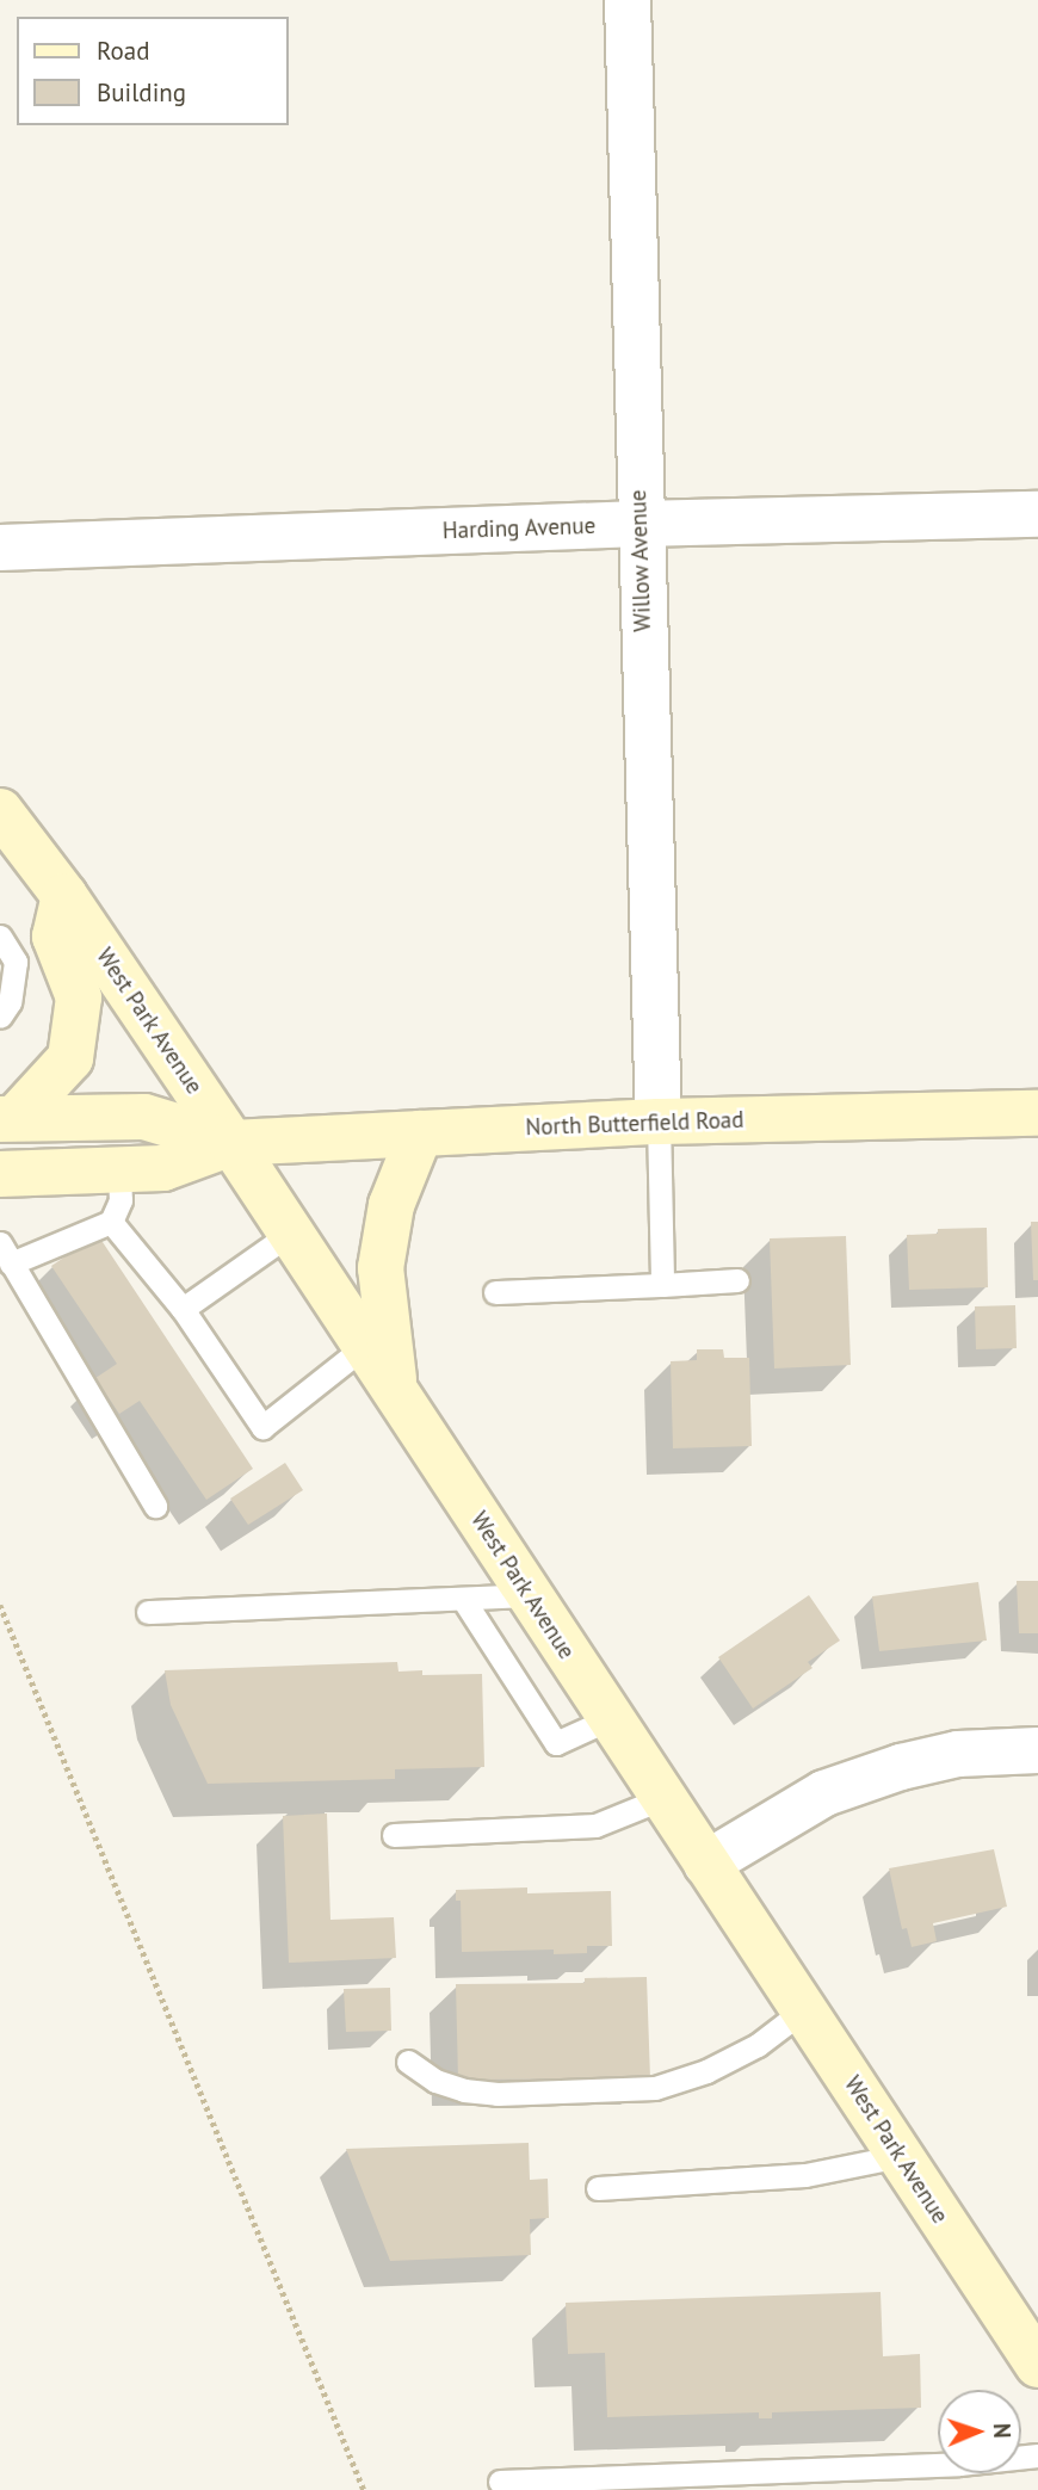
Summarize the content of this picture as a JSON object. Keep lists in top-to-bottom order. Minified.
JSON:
{"streets":{"main road":["West Park Avenue","North Butterfield Road"],"street":["Harding Avenue","Willow Avenue"]},"crossings":[["Harding Avenue","Willow Avenue"],["Willow Avenue","North Butterfield Road"],["West Park Avenue","North Butterfield Road"]],"legend":["Road","Building"],"north":"right"}
